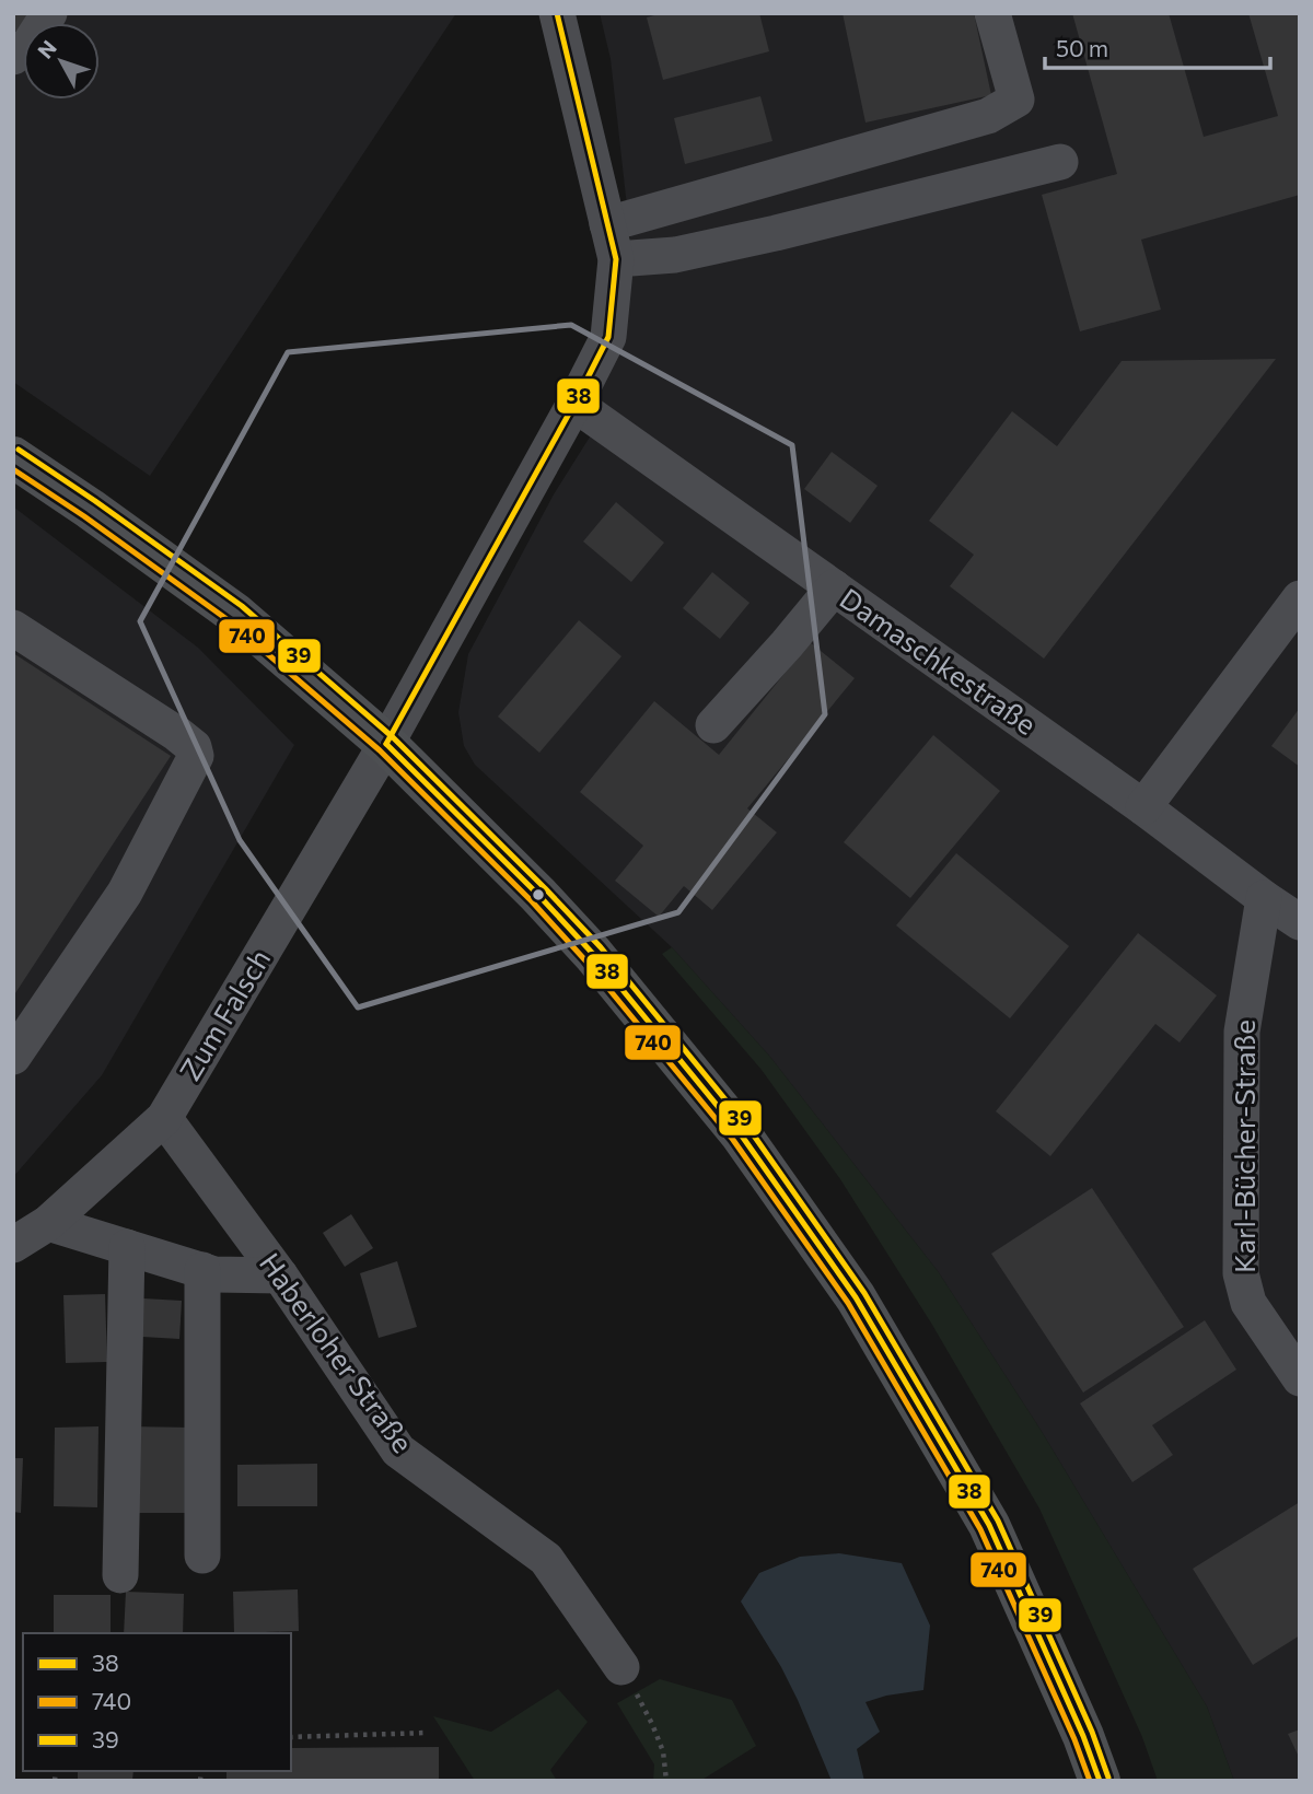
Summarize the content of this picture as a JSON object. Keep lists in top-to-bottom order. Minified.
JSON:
{"streets":{"street":["Damaschkestraße","Zum Falsch","Karl-Bücher-Straße","Haberloher Straße"]},"crossings":[["Damaschkestraße","Zum Falsch"],["Damaschkestraße","Karl-Bücher-Straße"],["Zum Falsch","Haberloher Straße"]],"lines":["transit line 38","transit line 39","transit line 740"],"legend":["38","740","39"],"scale_bar":"50 m","north":"top left"}
